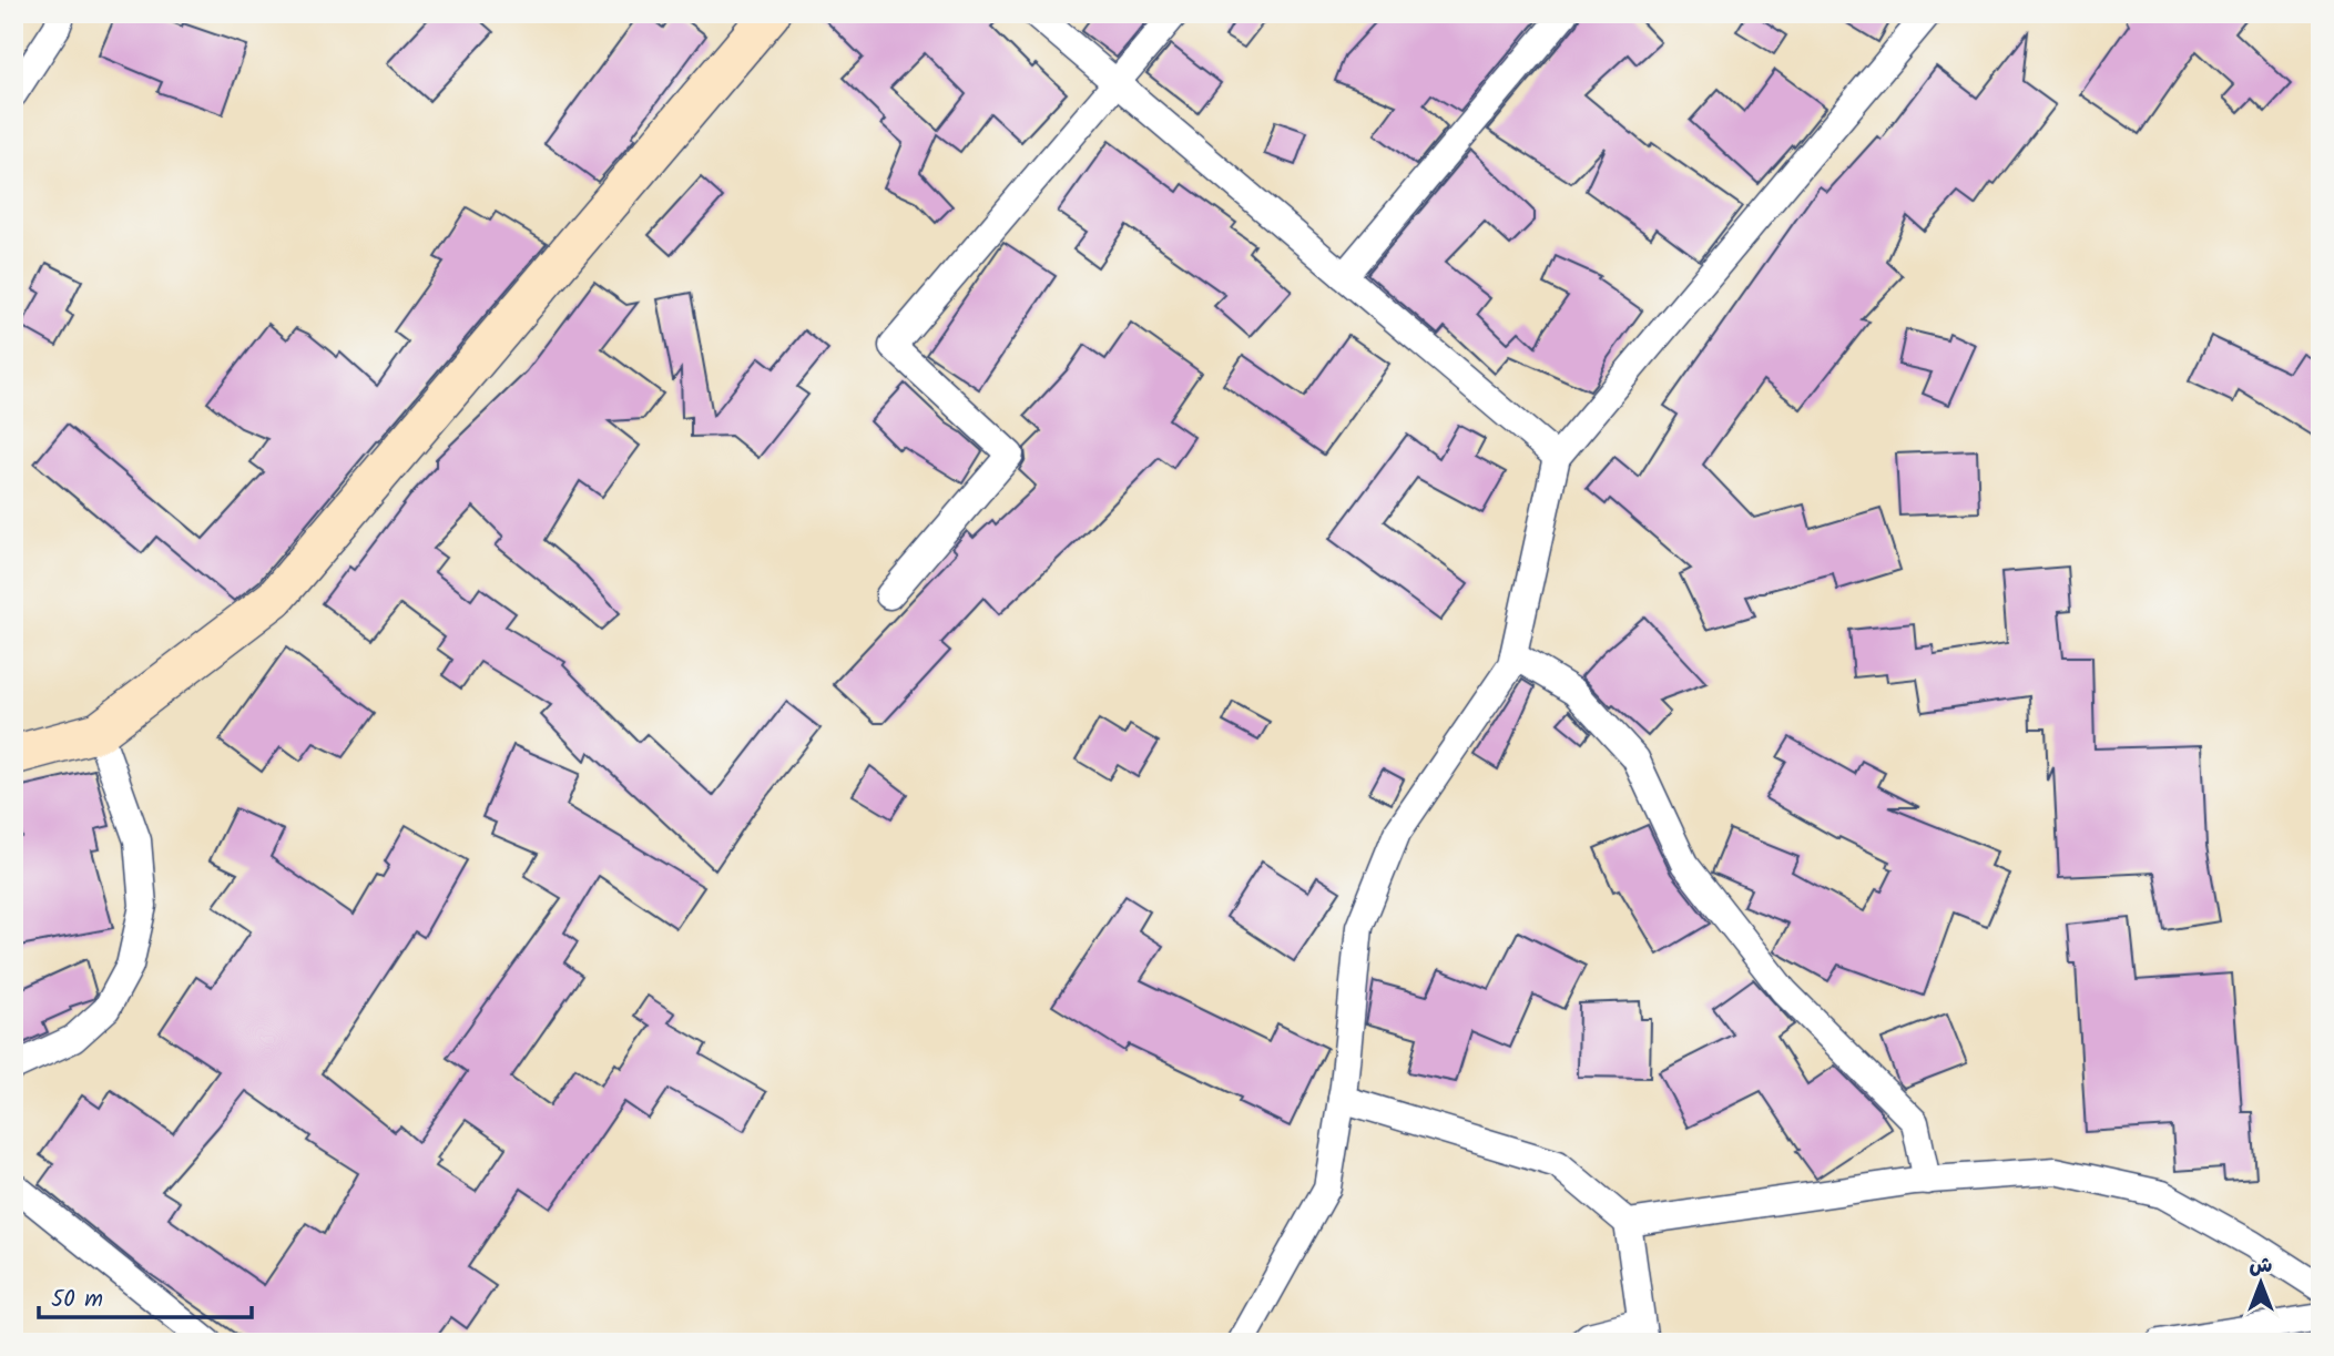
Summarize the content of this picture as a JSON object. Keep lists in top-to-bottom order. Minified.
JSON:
{"scale_bar":"50 m","north":"top"}
